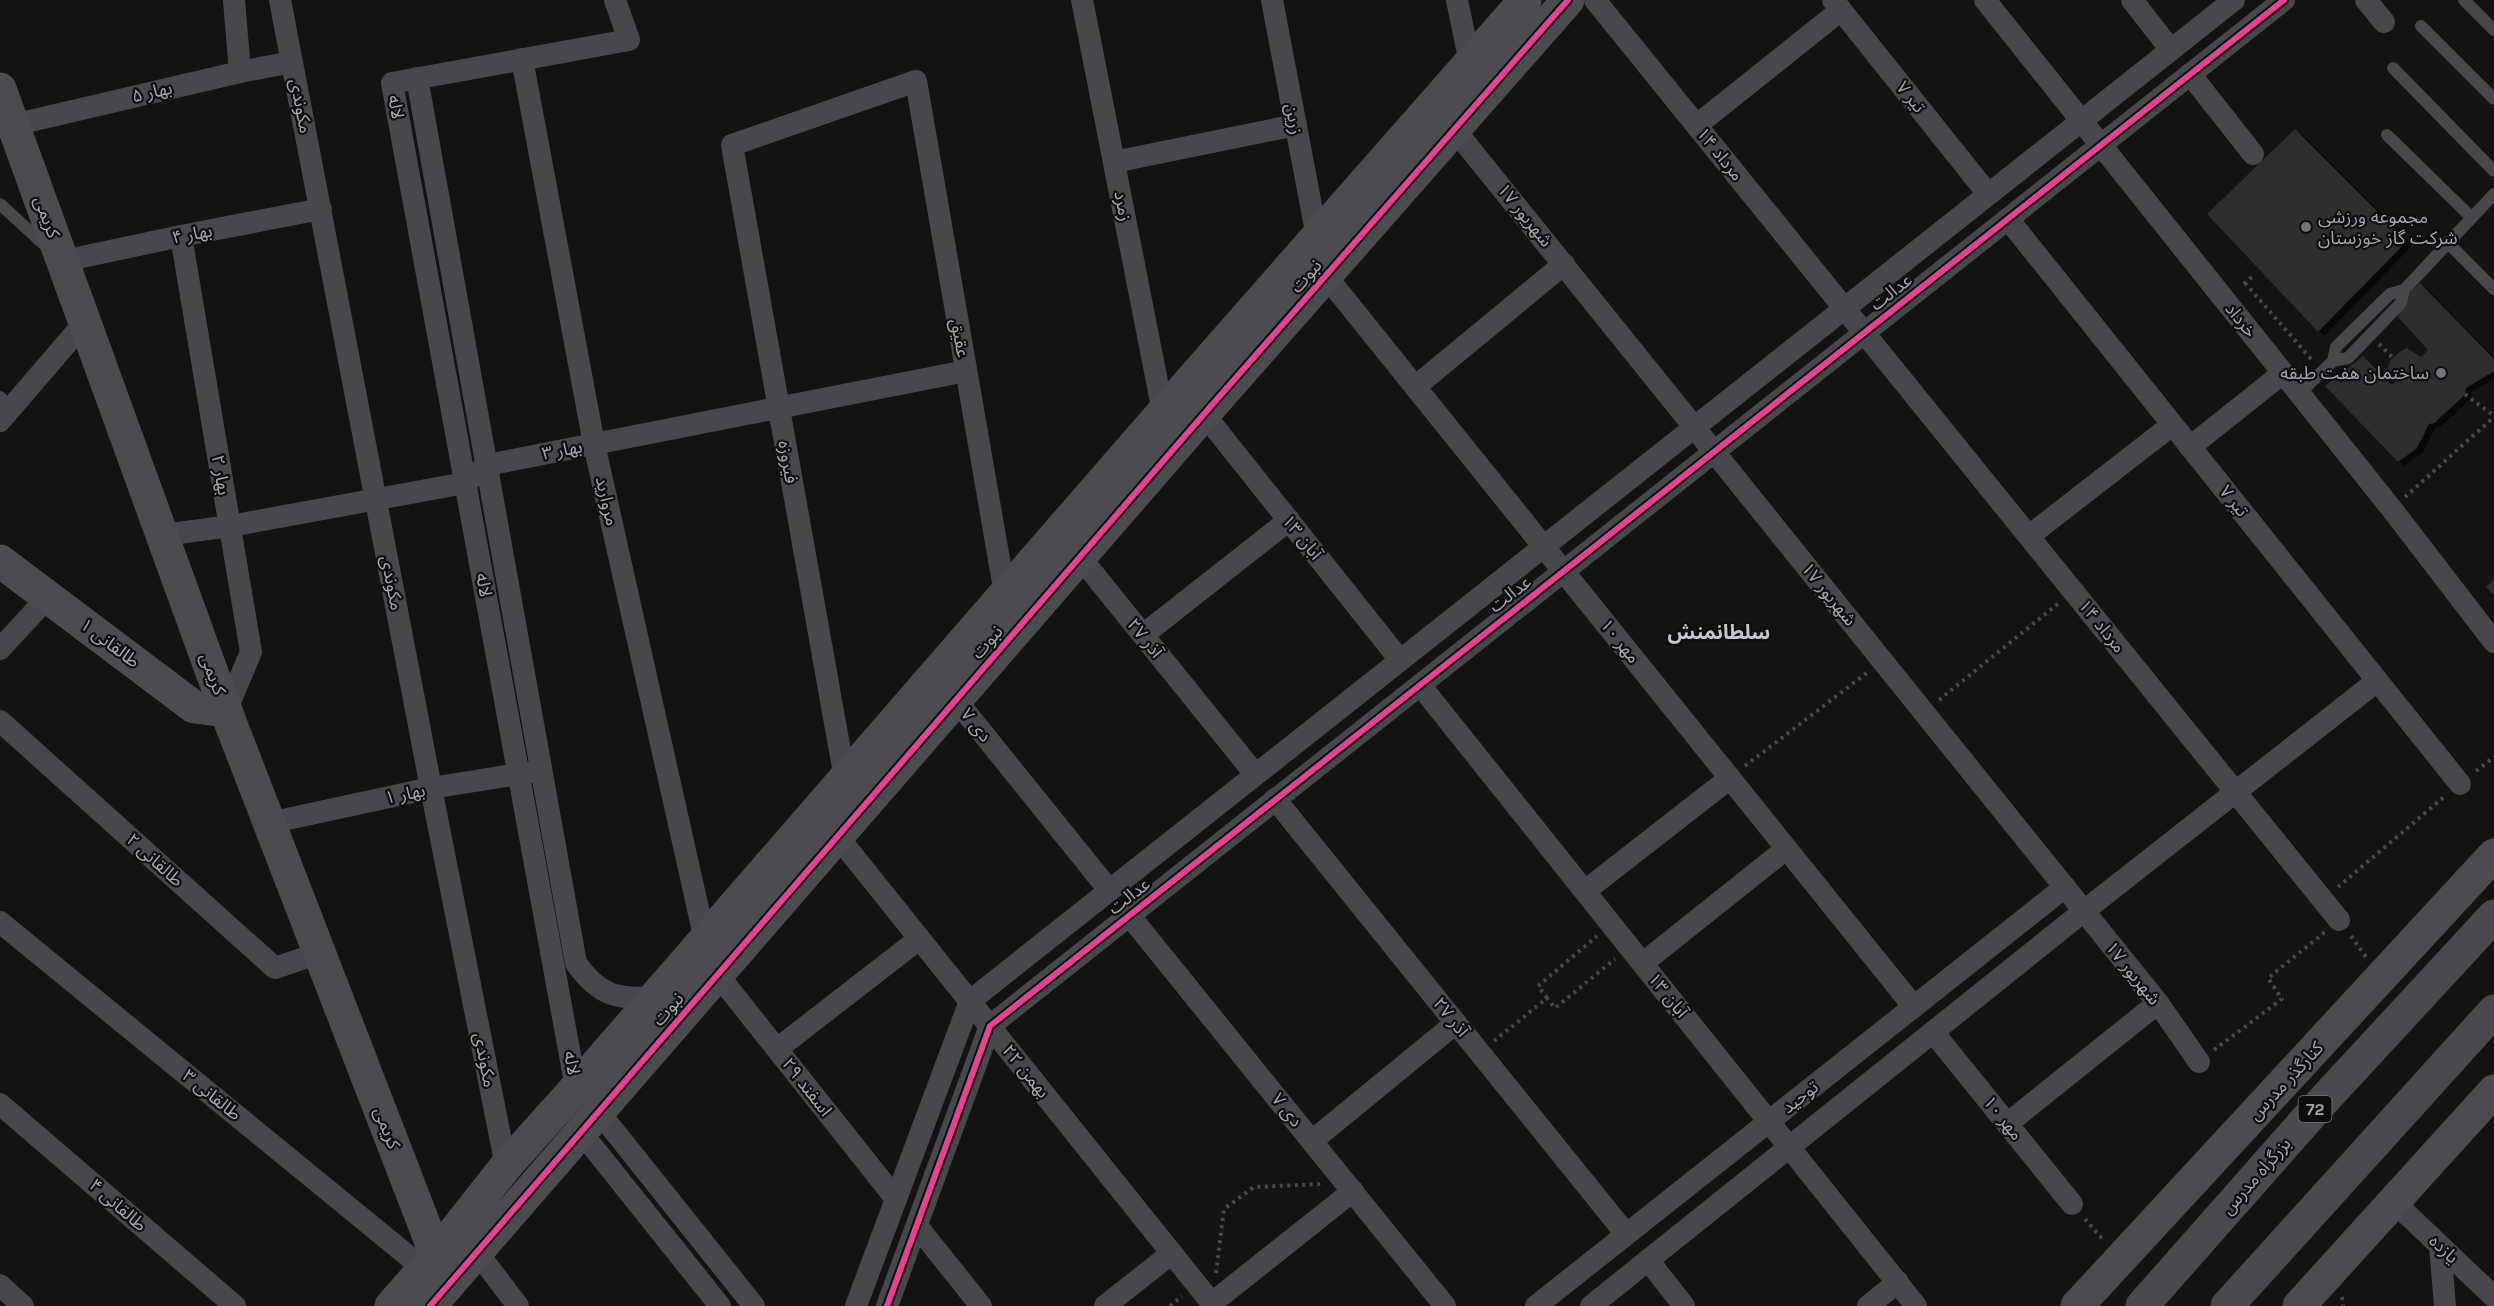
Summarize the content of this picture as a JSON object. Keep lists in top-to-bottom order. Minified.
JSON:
{"streets":{"highway":["72","بزرگراه مدرس"],"street":["بهار ۵","۷ تیر","مکوندی","لاله","زرین","۱۴ مرداد","زمرد","۱۷ شهریور","کریمی","بهار ۴","نبوت","عدالت","خرداد","عقیق","بهار ۳","فیروزه","بهار ۲","مروارید","۱۳ آبان","۲۷ آذر","۱۰ مهر","طالقانی ۱","۷ دی","بهار ۱","طالقانی ۲","۲۲ بهمن","کنارگذر مدرس","۲۹ اسفند","طالقانی ۳","توحید","طالقانی ۴","یازده"]},"crossings":[["بهار ۵","مکوندی"],["بهار ۵","کریمی"],["۷ تیر","عدالت"],["۷ تیر","توحید"],["مکوندی","بهار ۴"],["مکوندی","نبوت"],["مکوندی","بهار ۳"],["مکوندی","بهار ۱"],["لاله","نبوت"],["لاله","بهار ۳"],["لاله","بهار ۱"],["زرین","نبوت"],["۱۴ مرداد","عدالت"],["۱۴ مرداد","توحید"],["زمرد","نبوت"],["۱۷ شهریور","نبوت"],["۱۷ شهریور","عدالت"],["۱۷ شهریور","توحید"],["کریمی","بهار ۴"],["کریمی","نبوت"],["کریمی","بهار ۳"],["کریمی","بهار ۲"],["کریمی","طالقانی ۱"],["کریمی","بهار ۱"],["کریمی","طالقانی ۲"],["کریمی","طالقانی ۳"],["بهار ۴","بهار ۲"],["نبوت","عقیق"],["نبوت","فیروزه"],["نبوت","مروارید"],["نبوت","۱۳ آبان"],["نبوت","۲۷ آذر"],["نبوت","۱۰ مهر"],["نبوت","۷ دی"],["نبوت","۲۲ بهمن"],["نبوت","۲۹ اسفند"],["نبوت","طالقانی ۳"],["عدالت","خرداد"],["عدالت","۱۳ آبان"],["عدالت","۲۷ آذر"],["عدالت","۱۰ مهر"],["عدالت","۷ دی"],["عدالت","۲۲ بهمن"],["عقیق","بهار ۳"],["عقیق","فیروزه"],["بهار ۳","فیروزه"],["بهار ۳","بهار ۲"],["بهار ۳","مروارید"],["بهار ۲","طالقانی ۱"],["۱۳ آبان","توحید"],["۲۷ آذر","توحید"],["۱۰ مهر","توحید"]],"districts":["سلطانمنش"],"places":["مجموعه ورزشی شرکت گاز خوزستان","ساختمان هفت طبقه"]}
